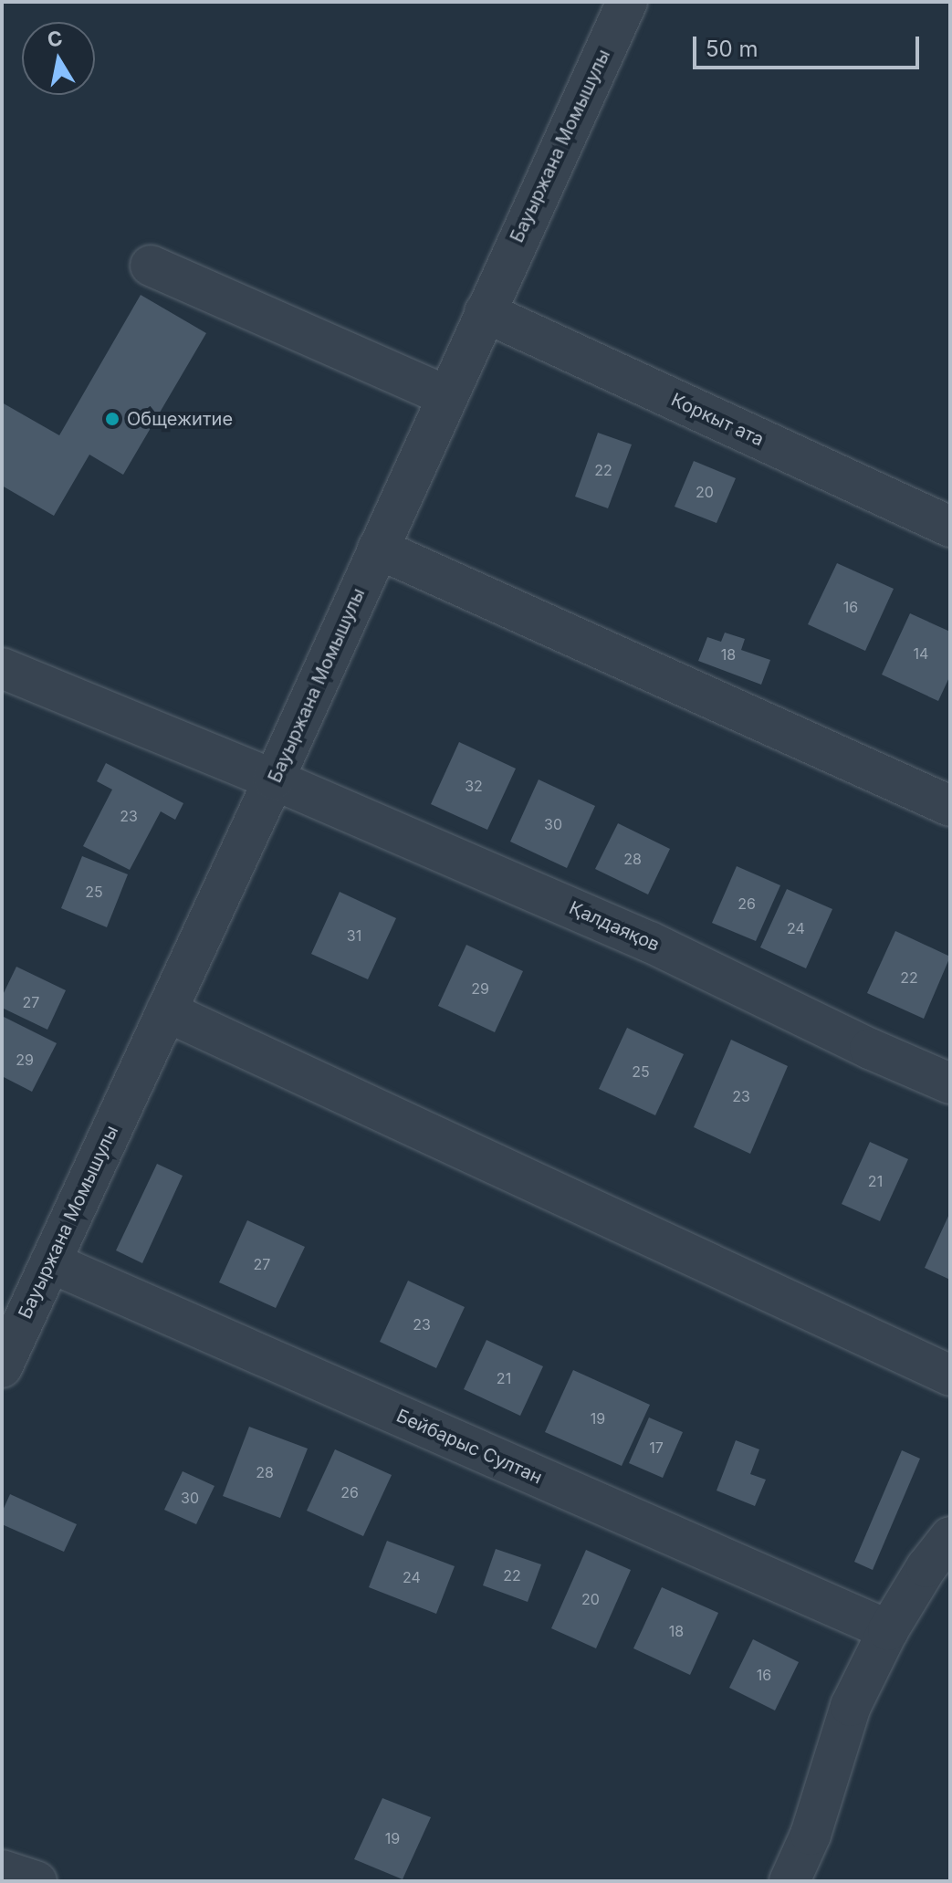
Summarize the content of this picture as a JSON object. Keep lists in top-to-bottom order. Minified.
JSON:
{"streets":{"street":["Бауыржана Момышулы","Коркыт ата","Қалдаяқов","Бейбарыс Султан"]},"crossings":[["Бауыржана Момышулы","Коркыт ата"],["Бауыржана Момышулы","Қалдаяқов"],["Бауыржана Момышулы","Бейбарыс Султан"]],"places":["Общежитие"],"house_numbers":["22","20","16","14","18","32","23","30","28","25","26","24","31","22","29","27","29","25","23","21","27","23","21","19","17","28","26","30","22","24","20","18","16","19"],"scale_bar":"50 m","north":"top"}
